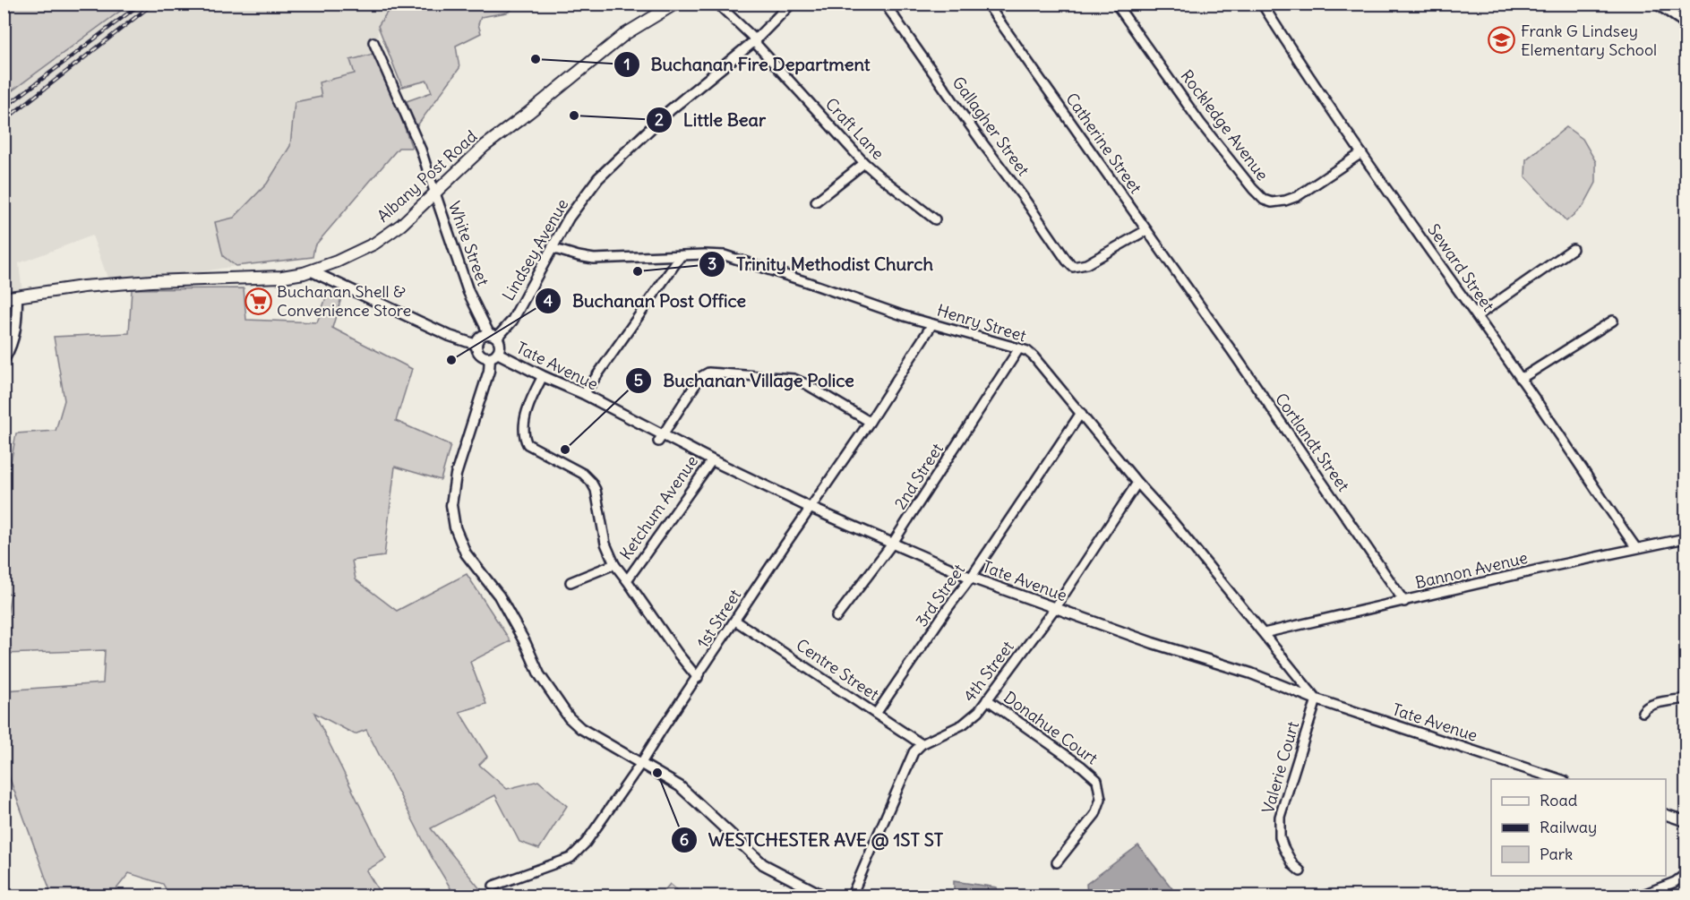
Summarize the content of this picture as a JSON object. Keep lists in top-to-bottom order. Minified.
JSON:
{"streets":{"main road":["Albany Post Road"],"street":["Rockledge Avenue","Gallagher Street","Craft Lane","Catherine Street","White Street","Lindsey Avenue","Seward Street","Henry Street","Tate Avenue","Cortlandt Street","2nd Street","Ketchum Avenue","Bannon Avenue","3rd Street","1st Street","Centre Street","4th Street","Donahue Court","Valerie Court"]},"crossings":[["Rockledge Avenue","Seward Street"],["Gallagher Street","Catherine Street"],["Craft Lane","Lindsey Avenue"],["Catherine Street","Cortlandt Street"],["Albany Post Road","White Street"],["White Street","Lindsey Avenue"],["White Street","Tate Avenue"],["Lindsey Avenue","Henry Street"],["Lindsey Avenue","Tate Avenue"],["Seward Street","Bannon Avenue"],["Henry Street","Tate Avenue"],["Henry Street","2nd Street"],["Henry Street","Bannon Avenue"],["Henry Street","3rd Street"],["Henry Street","1st Street"],["Henry Street","4th Street"],["Henry Street","Valerie Court"],["Tate Avenue","2nd Street"],["Tate Avenue","Ketchum Avenue"],["Tate Avenue","3rd Street"],["Tate Avenue","1st Street"],["Tate Avenue","4th Street"],["Tate Avenue","Valerie Court"],["Cortlandt Street","Bannon Avenue"],["Ketchum Avenue","1st Street"],["3rd Street","Centre Street"],["1st Street","Centre Street"],["Centre Street","4th Street"],["4th Street","Donahue Court"]],"places":{"school or university":["Frank G Lindsey Elementary School"],"other":["Buchanan Fire Department","Little Bear","Trinity Methodist Church","Buchanan Post Office","Buchanan Village Police","WESTCHESTER AVE @ 1ST ST"],"supermarket":["Buchanan Shell & Convenience Store"]},"legend":["Road","Railway","Park"]}
